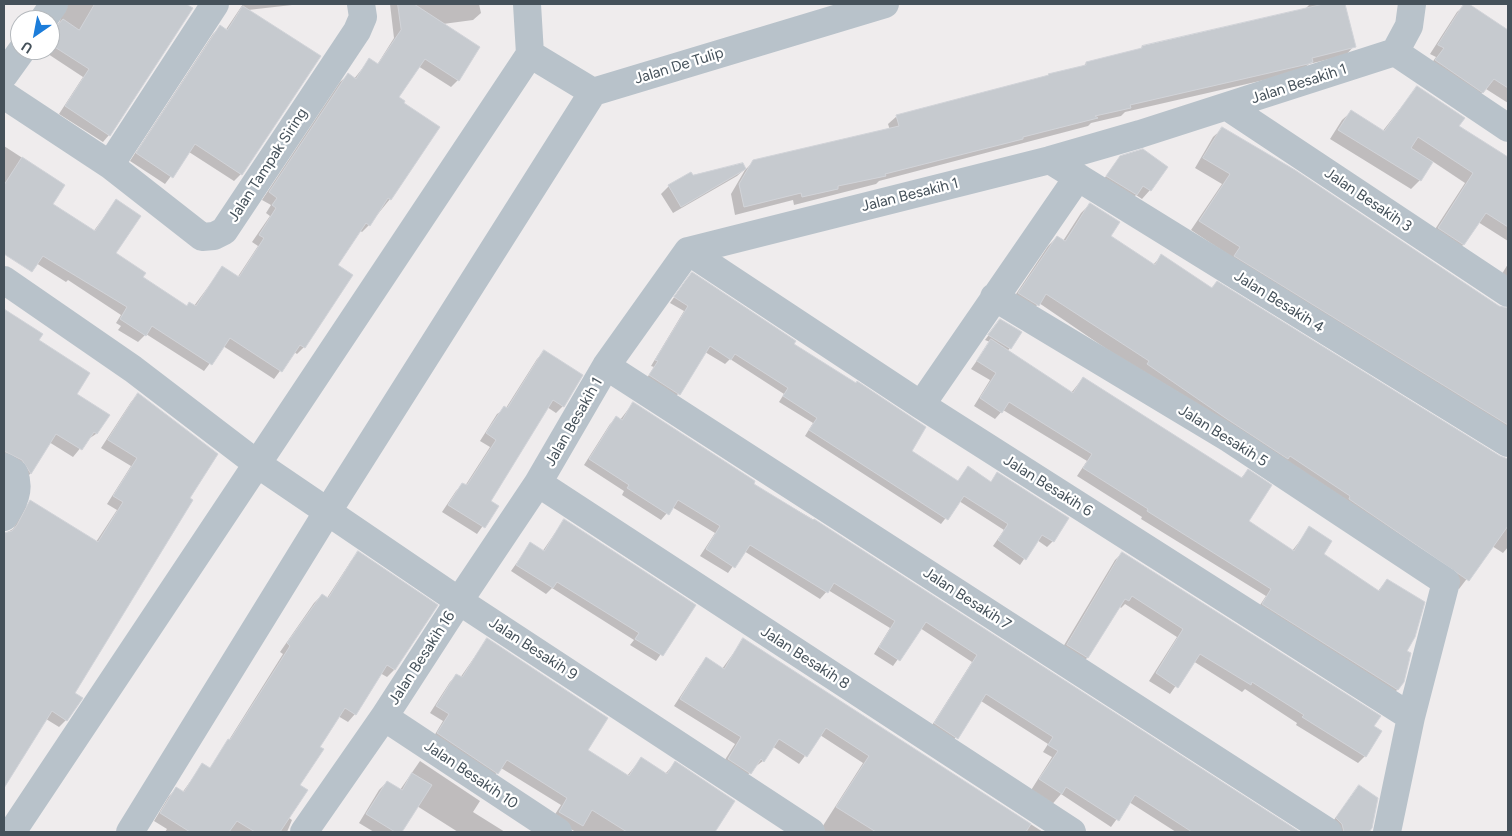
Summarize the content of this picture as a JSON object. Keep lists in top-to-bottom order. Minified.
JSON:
{"streets":{"street":["Jalan De Tulip","Jalan Besakih 1","Jalan Tampak Siring","Jalan Besakih 3","Jalan Besakih 4","Jalan Besakih 5","Jalan Besakih 6","Jalan Besakih 7","Jalan Besakih 9","Jalan Besakih 16","Jalan Besakih 8","Jalan Besakih 10"]},"crossings":[["Jalan Besakih 1","Jalan Besakih 3"],["Jalan Besakih 1","Jalan Besakih 4"],["Jalan Besakih 1","Jalan Besakih 6"],["Jalan Besakih 1","Jalan Besakih 7"],["Jalan Besakih 1","Jalan Besakih 16"],["Jalan Besakih 1","Jalan Besakih 8"],["Jalan Besakih 5","Jalan Besakih 6"],["Jalan Besakih 9","Jalan Besakih 16"],["Jalan Besakih 16","Jalan Besakih 8"],["Jalan Besakih 16","Jalan Besakih 10"]],"north":"bottom left"}
